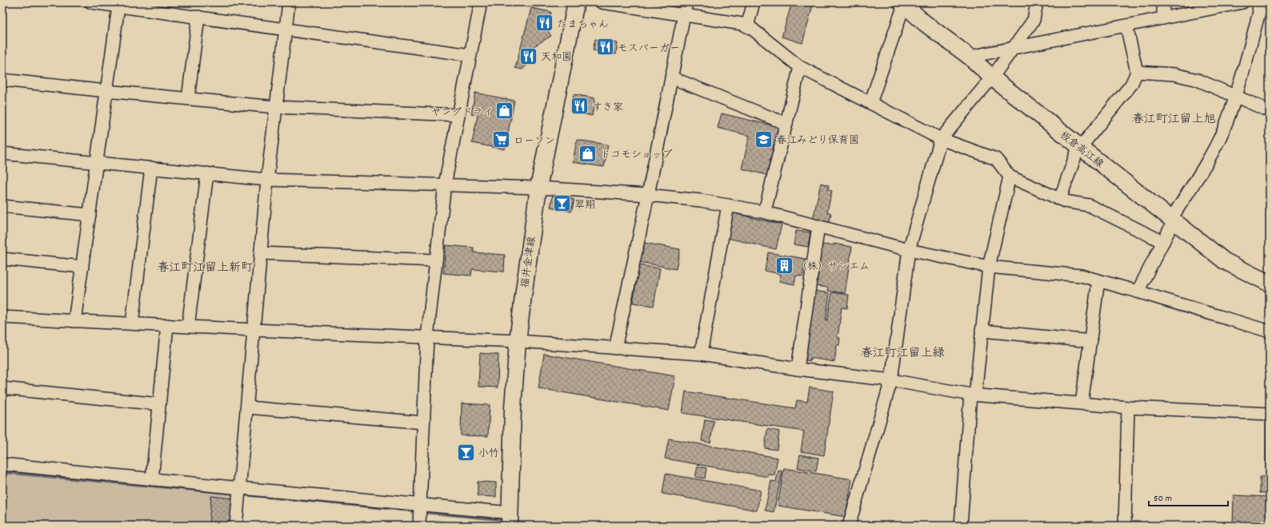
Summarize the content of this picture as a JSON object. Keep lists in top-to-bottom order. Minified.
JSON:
{"streets":{"main road":["板倉高江線","福井金津線"]},"districts":["春江町江留上旭","春江町江留上新町","春江町江留上緑"],"places":{"restaurant":["たまちゃん","モスバーガー","天和園","すき家"],"shop":["ヤングドライ","ドコモショップ"],"school or university":["春江みどり保育園"],"supermarket":["ローソン"],"bar":["翠翔","小竹"],"building":["（株）サンエム"]},"scale_bar":"50 m"}
